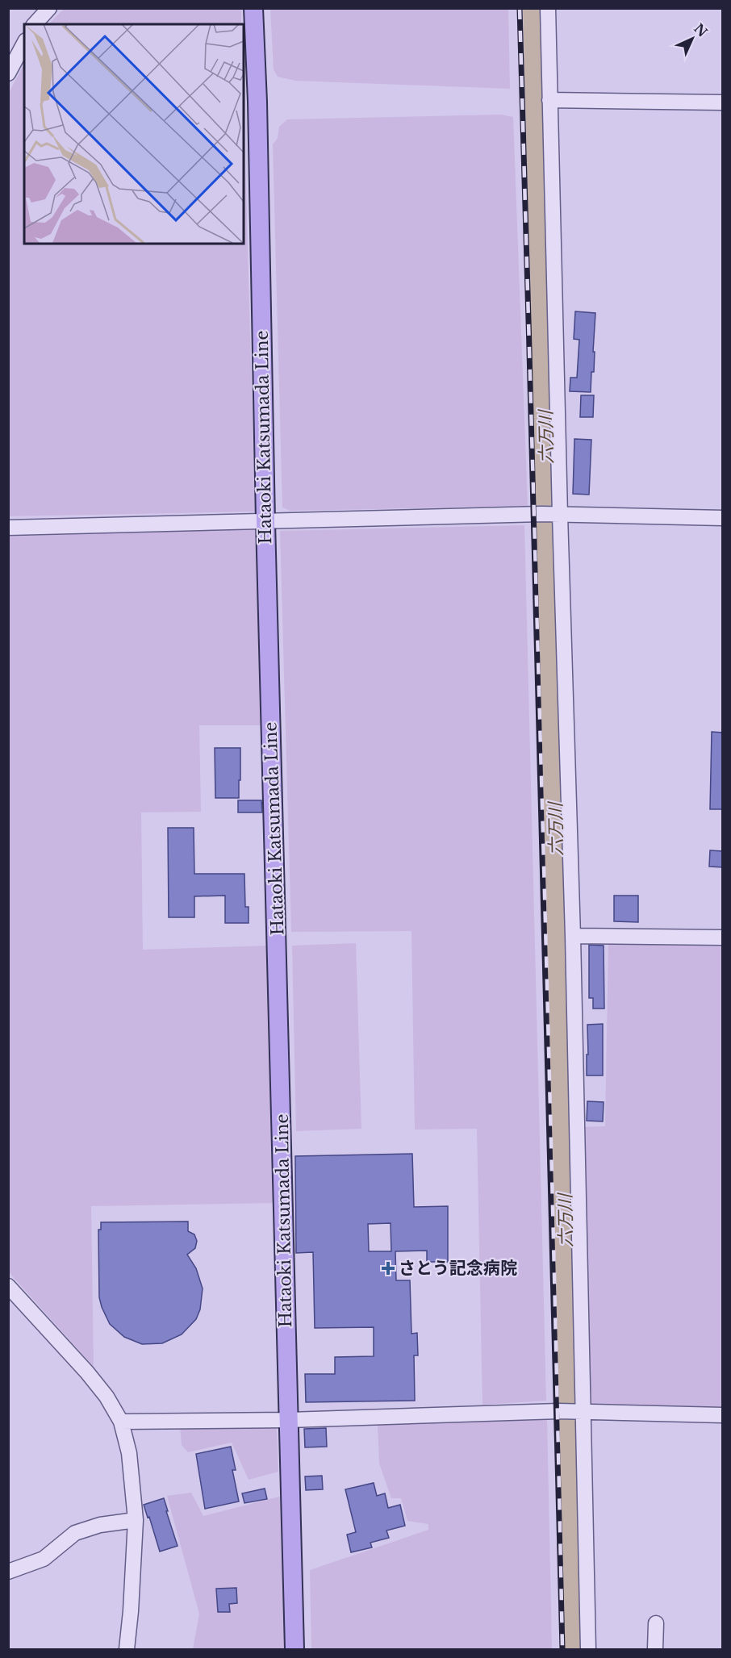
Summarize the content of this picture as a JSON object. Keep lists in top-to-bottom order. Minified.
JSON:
{"streets":{"main road":["Hataoki Katsumada Line"]},"water":["六万川"],"places":{"health":["さとう記念病院"]},"north":"top right"}
